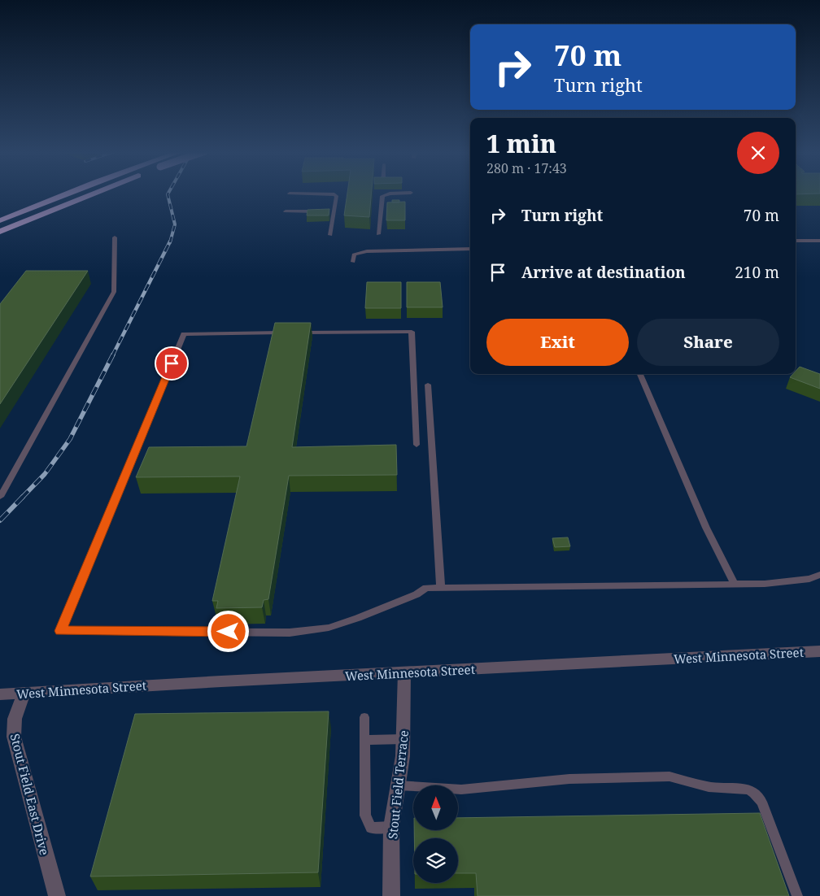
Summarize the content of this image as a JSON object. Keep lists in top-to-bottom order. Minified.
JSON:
{"streets":{"street":["West Minnesota Street","Stout Field Terrace","Stout Field East Drive"]},"crossings":[["West Minnesota Street","Stout Field Terrace"],["West Minnesota Street","Stout Field East Drive"]],"north":"top","page":{"turn":["70 m","Turn right"],"heading":["1 min","280 m · 17:43"],"list":[{"name":"Turn right","value":"70 m"},{"name":"Arrive at destination","value":"210 m"}],"buttons":["Exit","Share"]}}
